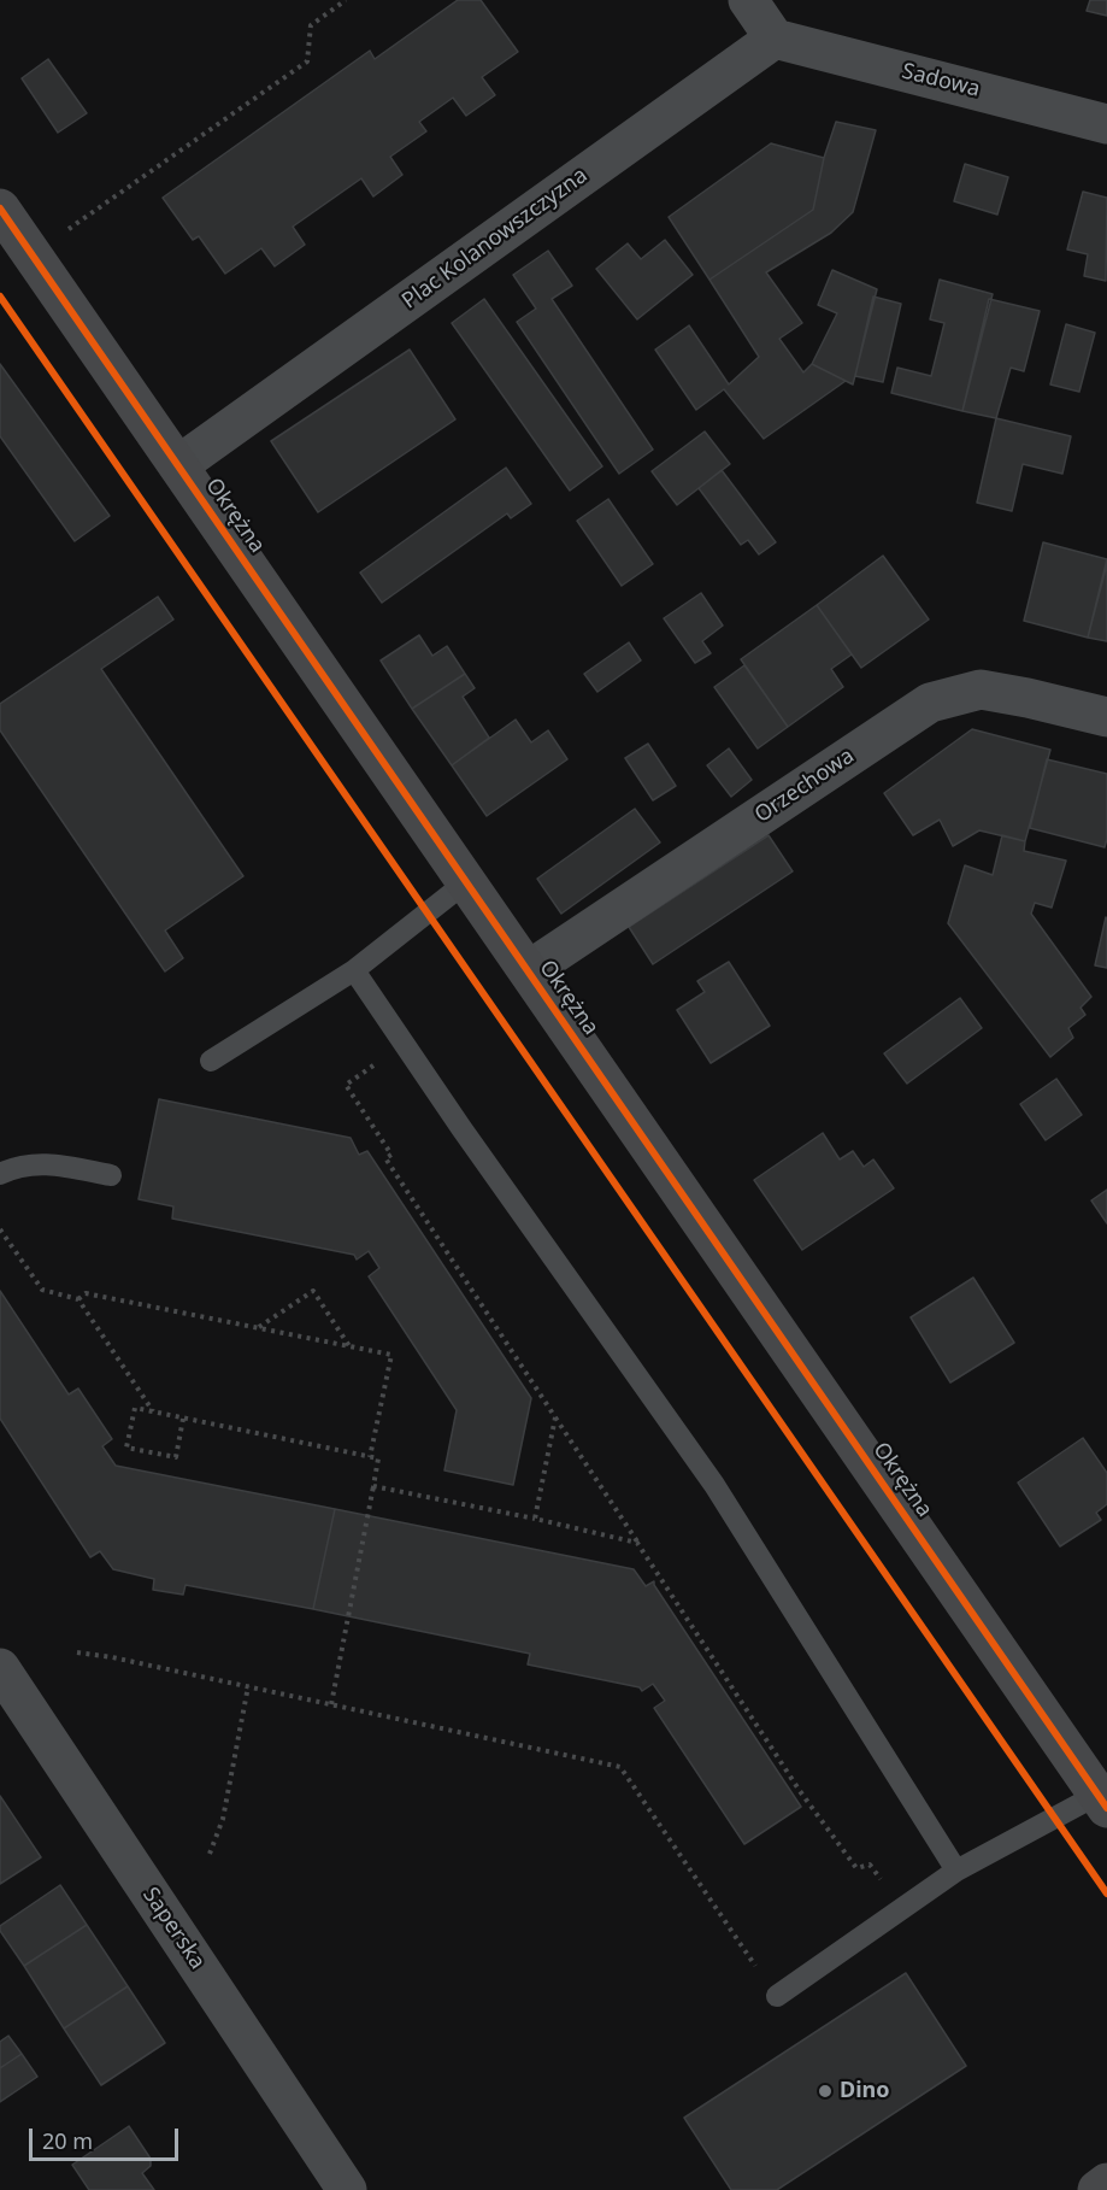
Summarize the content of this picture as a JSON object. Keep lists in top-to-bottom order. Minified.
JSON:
{"streets":{"street":["Sadowa","Plac Kolanowszczyzna","Okrężna","Orzechowa","Saperska"]},"crossings":[["Sadowa","Plac Kolanowszczyzna"],["Plac Kolanowszczyzna","Okrężna"],["Okrężna","Orzechowa"]],"places":["Dino"],"scale_bar":"20 m"}
